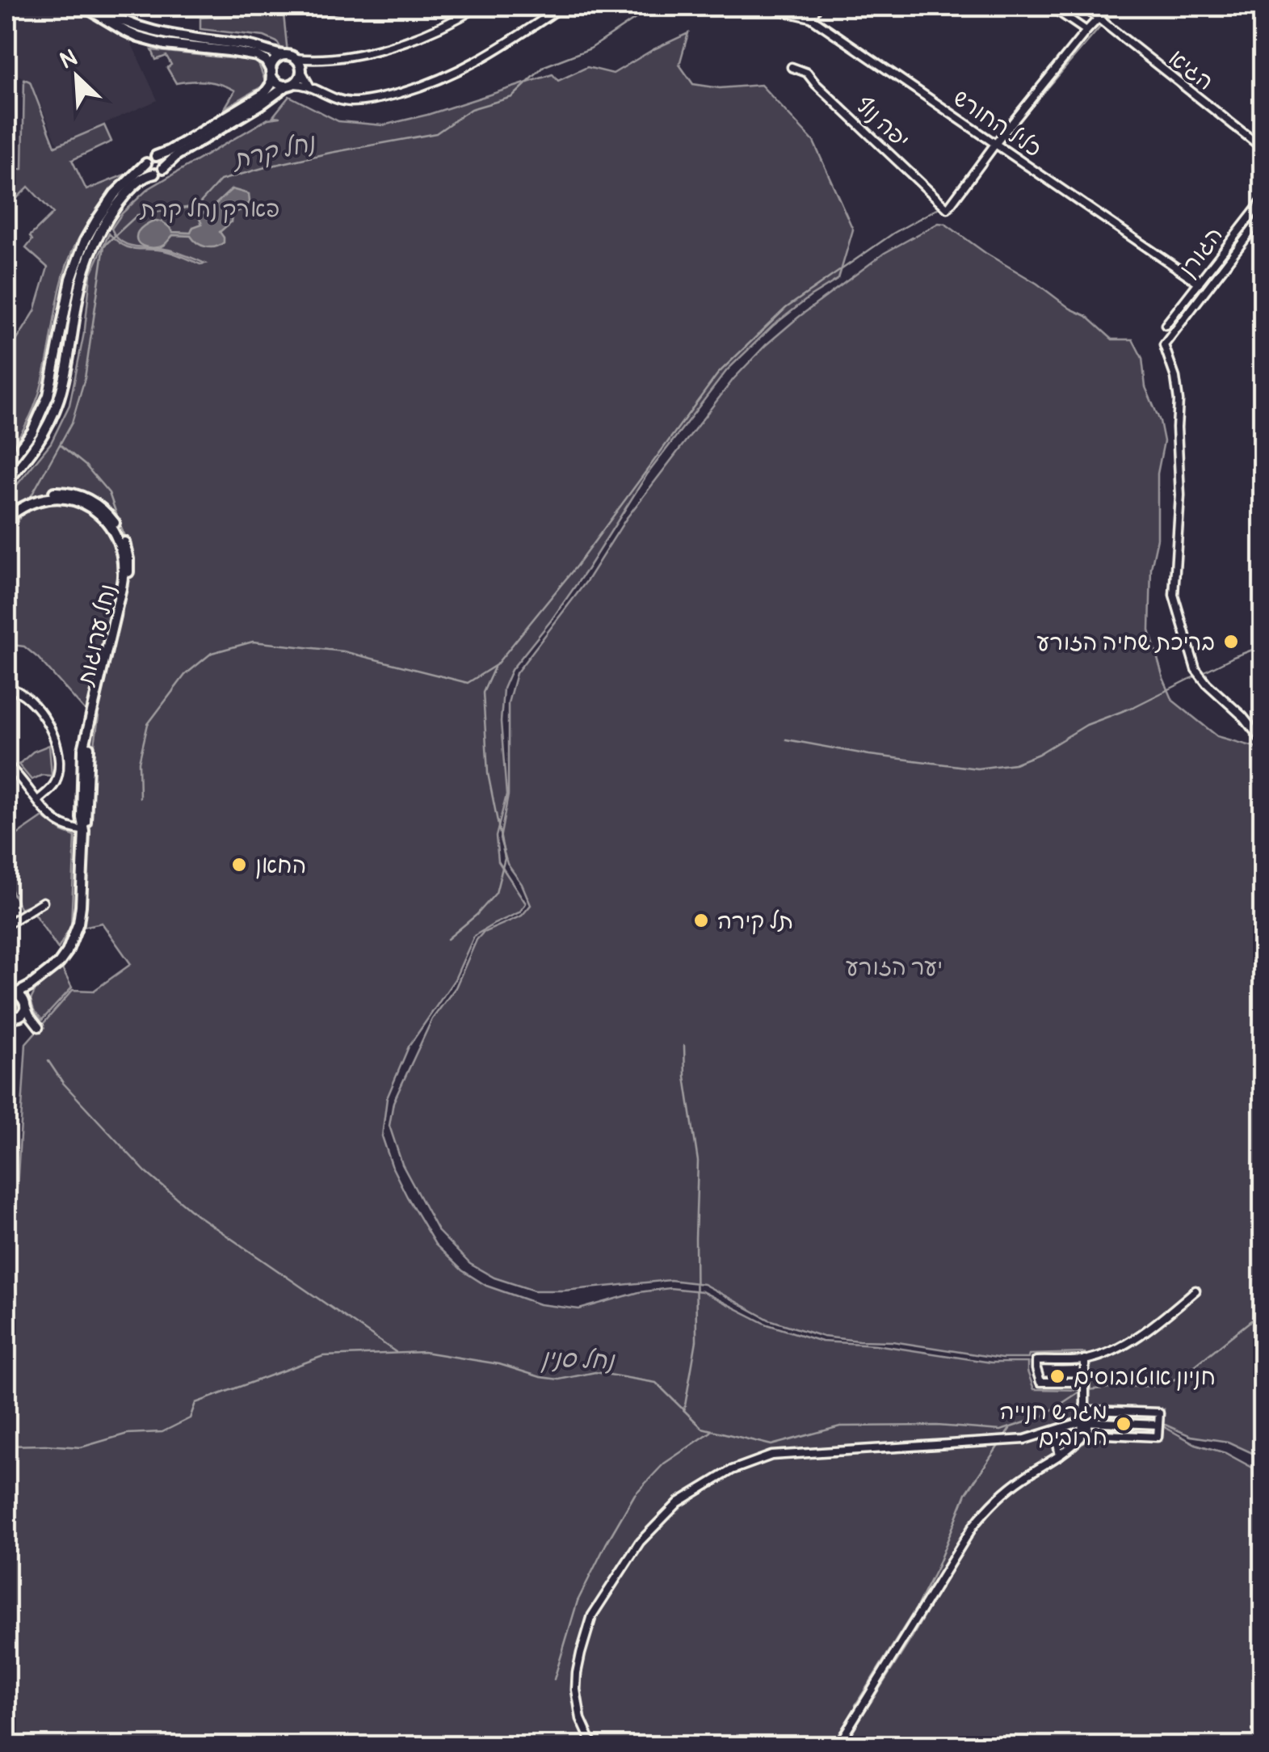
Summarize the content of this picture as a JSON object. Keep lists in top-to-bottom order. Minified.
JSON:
{"streets":{"main road":["נחל ערוגות"],"street":["הגיא","יפה נוף","כליל החורש","הגורן"]},"crossings":[["יפה נוף","כליל החורש"],["כליל החורש","הגורן"]],"water":["נחל קרת","נחל סנין"],"parks":["פארק נחל קרת","יער הזורע"],"places":["בריכת שחיה הזורע","החאן","תל קירה","חניון אוטובוסים","מגרש חנייה חרובים"],"north":"top left"}
